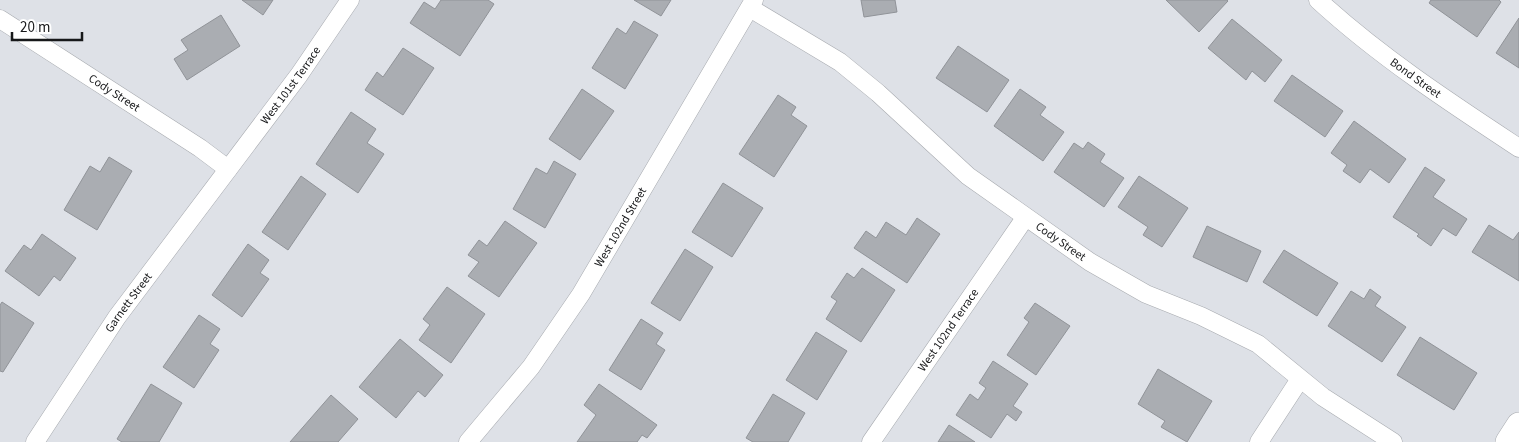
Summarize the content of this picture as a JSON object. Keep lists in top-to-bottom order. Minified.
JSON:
{"streets":{"street":["Bond Street","West 101st Terrace","Cody Street","West 102nd Street","Garnett Street","West 102nd Terrace"]},"crossings":[["West 101st Terrace","Cody Street"],["West 101st Terrace","Garnett Street"],["Cody Street","West 102nd Street"],["Cody Street","Garnett Street"],["Cody Street","West 102nd Terrace"]],"scale_bar":"20 m"}
